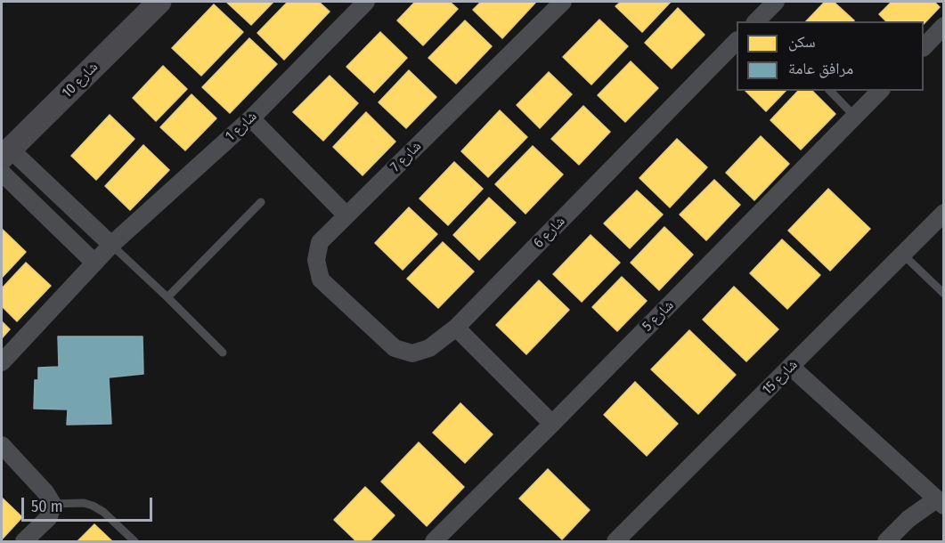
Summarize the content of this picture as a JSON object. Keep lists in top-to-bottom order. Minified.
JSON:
{"streets":{"street":["شارع 10","شارع 1","شارع 7","شارع 6","شارع 5","شارع 15"]},"crossings":[["شارع 7","شارع 6"]],"legend":["سكن","مرافق عامة"],"scale_bar":"50 m"}
